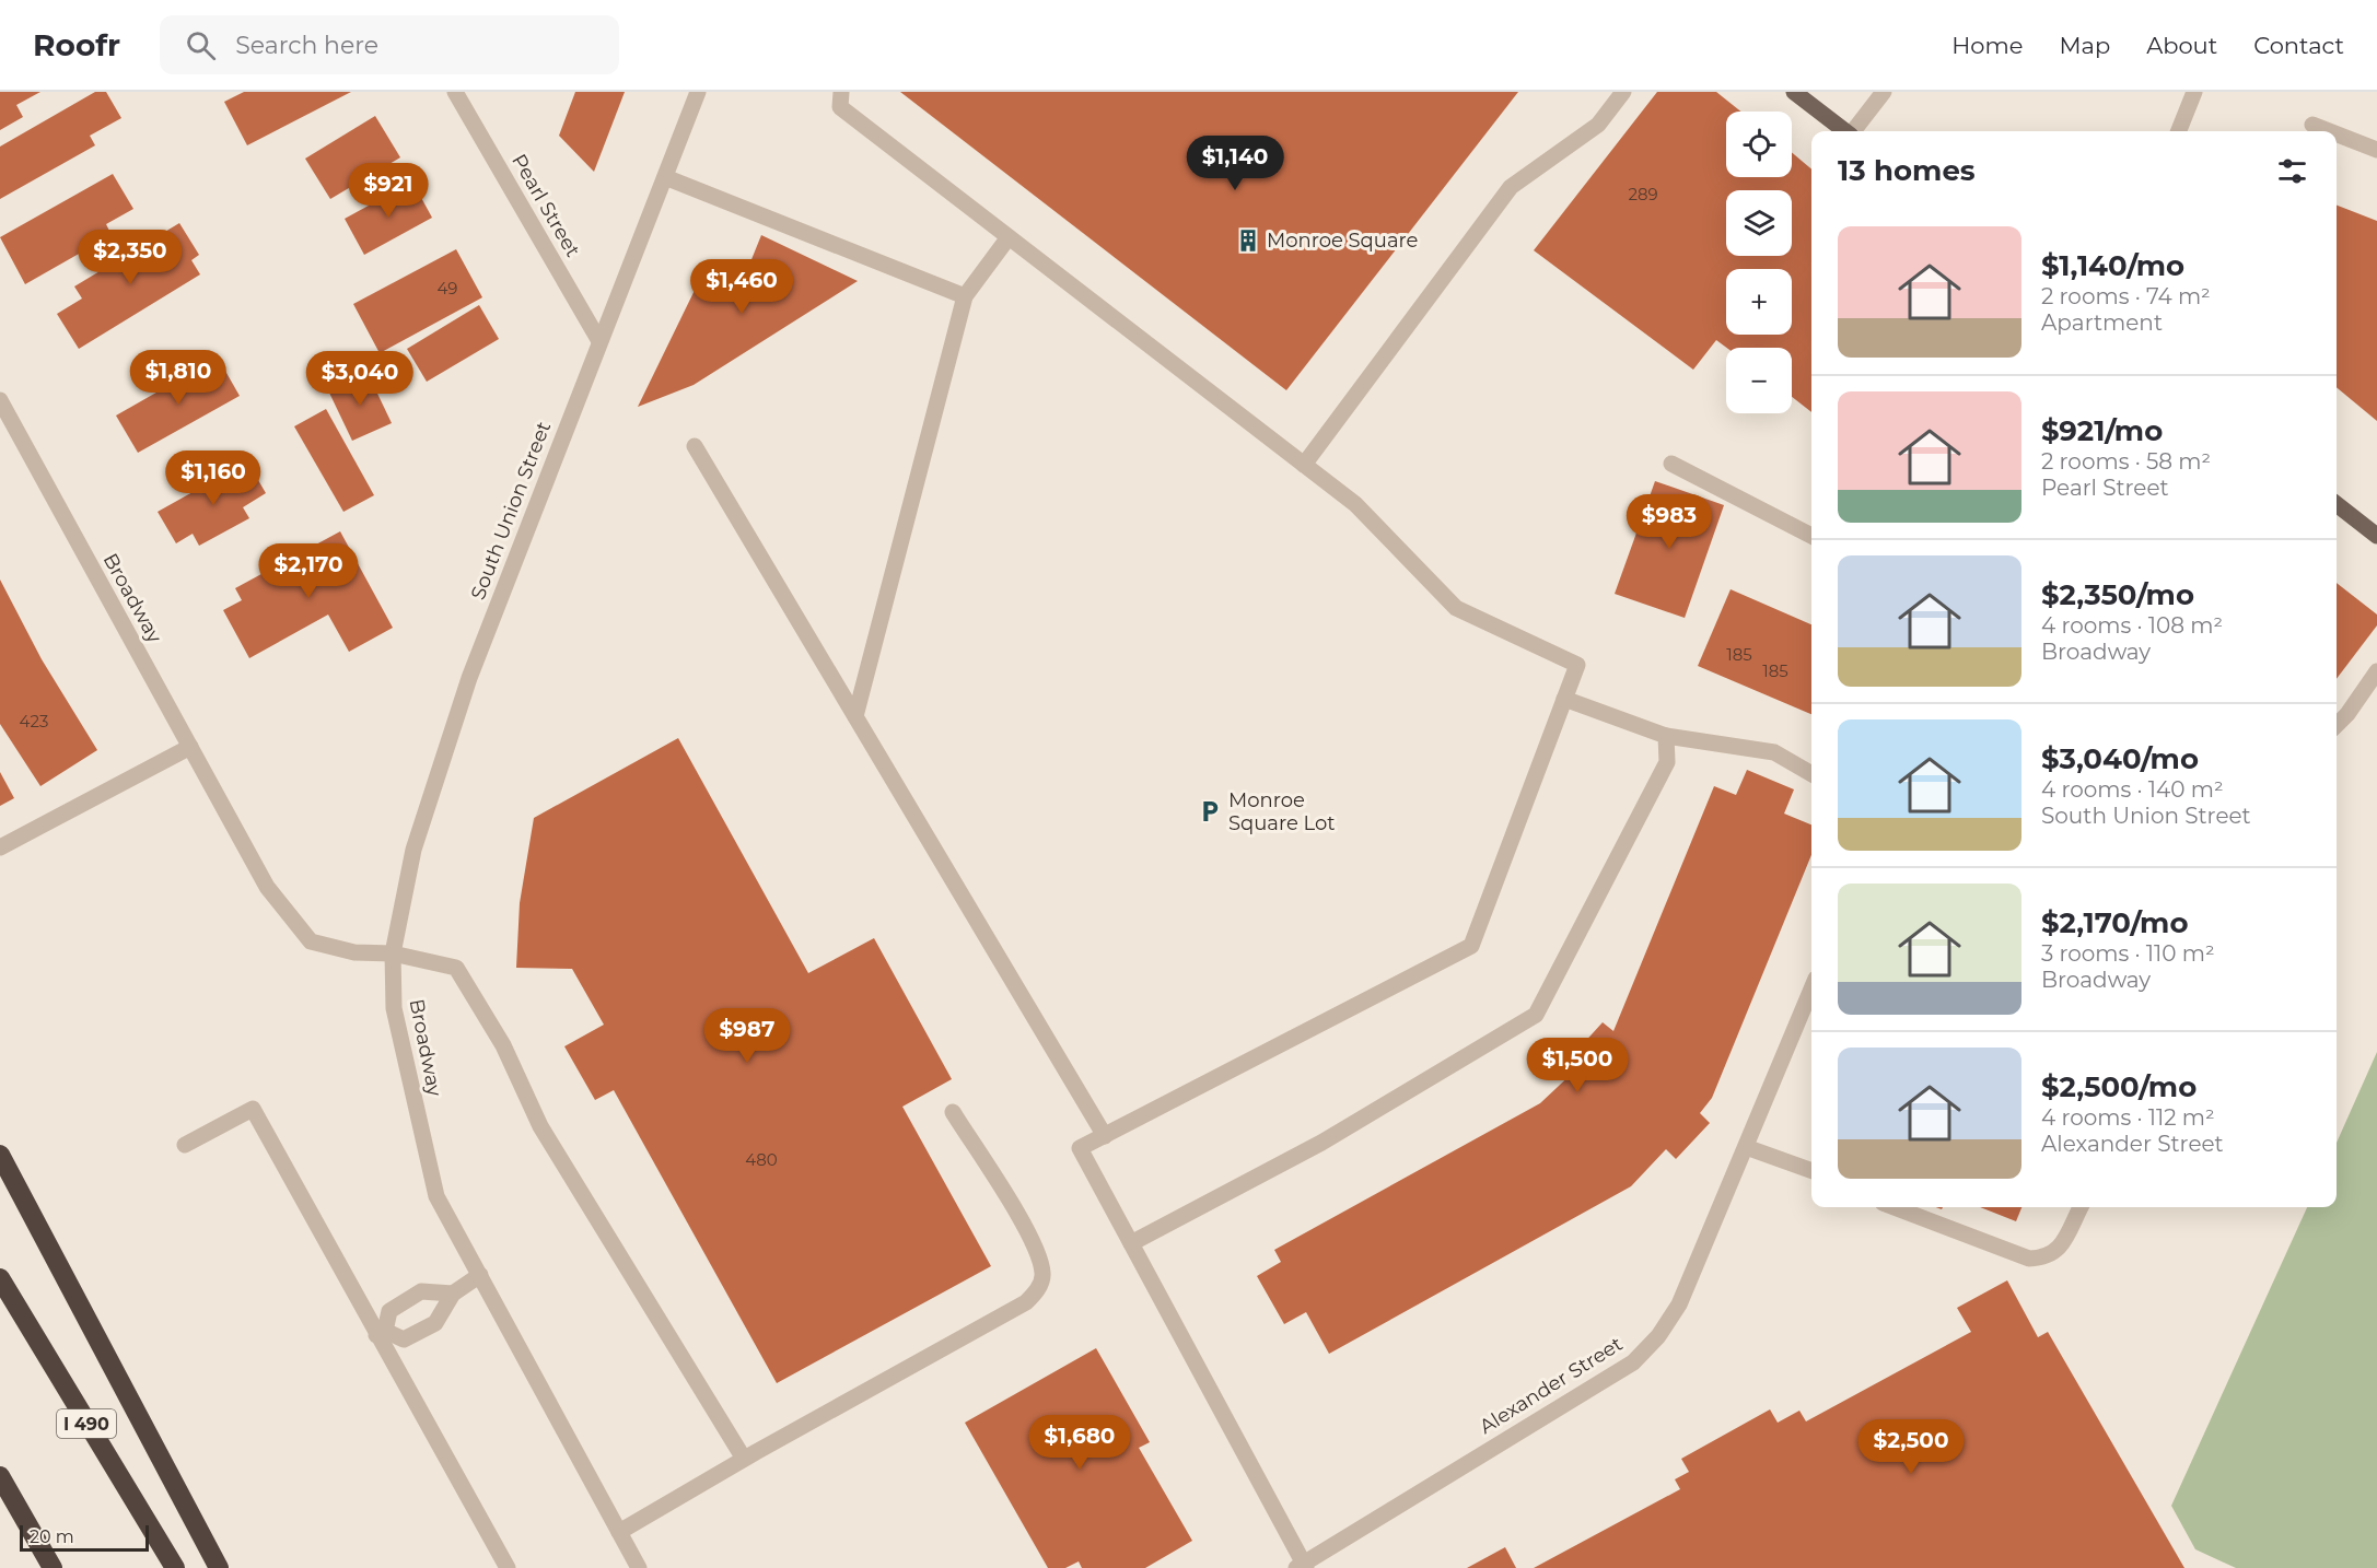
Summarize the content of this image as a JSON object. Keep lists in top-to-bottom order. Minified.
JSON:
{"streets":{"highway":["I 490"],"street":["Pearl Street","South Union Street","Broadway","Alexander Street"]},"crossings":[["Pearl Street","South Union Street"],["South Union Street","Broadway"]],"places":{"building":["Monroe Square"],"parking":["Monroe Square Lot"]},"house_numbers":["289","49","185","185","423","480"],"scale_bar":"20 m","page":{"header":"Roofr","search":"Search here","nav":["Home","Map","About","Contact"],"map_buttons":["+","−"],"heading":"13 homes","price":["$1,140","$921","$2,350","$1,460","$1,810","$3,040","$1,160","$983","$2,170","$987","$1,500","$1,680","$2,500"],"list":[{"name":"$1,140/mo","note":"2 rooms · 74 m² · Apartment"},{"name":"$921/mo","note":"2 rooms · 58 m² · Pearl Street"},{"name":"$2,350/mo","note":"4 rooms · 108 m² · Broadway"},{"name":"$3,040/mo","note":"4 rooms · 140 m² · South Union Street"},{"name":"$2,170/mo","note":"3 rooms · 110 m² · Broadway"},{"name":"$2,500/mo","note":"4 rooms · 112 m² · Alexander Street"}],"scale":"20 m"}}
